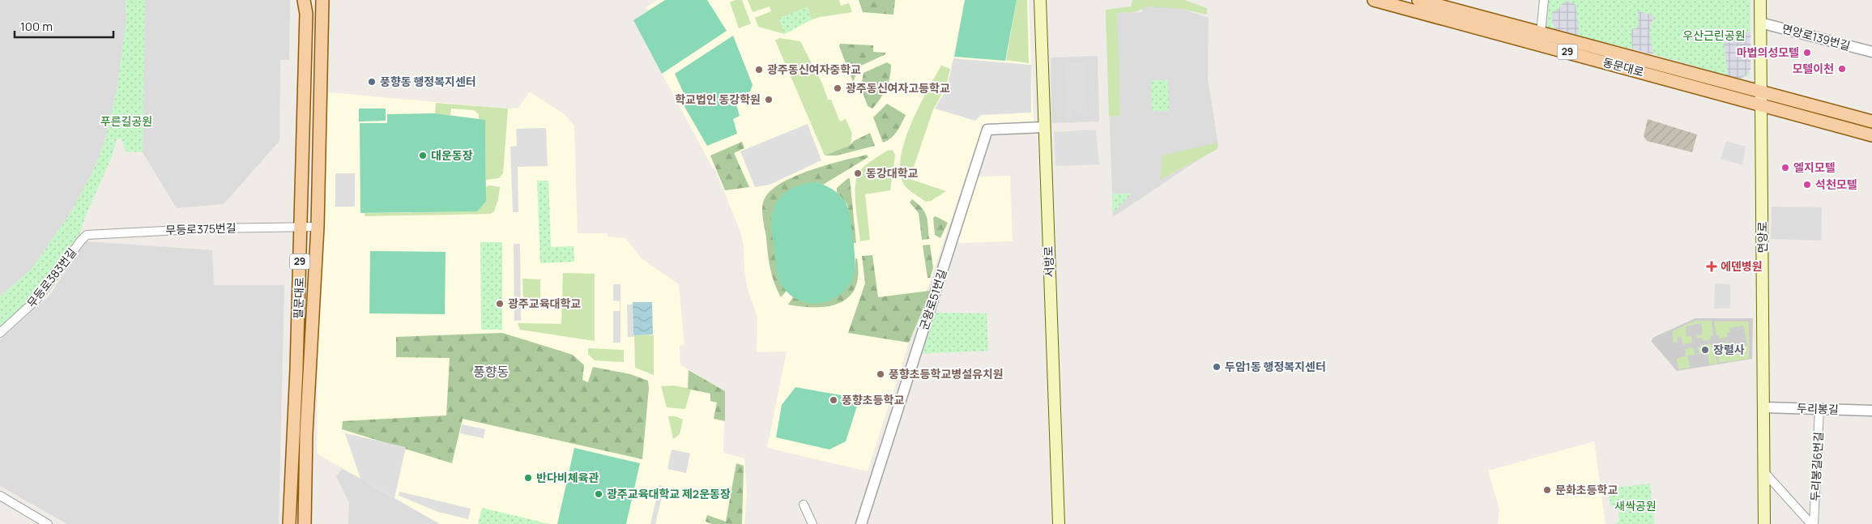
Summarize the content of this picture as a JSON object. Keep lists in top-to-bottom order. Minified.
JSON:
{"streets":{"main road":["29","동문대로","면앙로","서방로","필문대로"],"street":["면앙로139번길","무등로375번길","무등로383번길","군왕로51번길","두리봉길","두리봉길6번길"]},"crossings":[["면앙로139번길","면앙로"],["동문대로","면앙로"],["무등로375번길","무등로383번길"],["무등로375번길","필문대로"],["면앙로","두리봉길"],["서방로","군왕로51번길"],["두리봉길","두리봉길6번길"]],"districts":["풍향동"],"parks":["우산근린공원","푸른길공원","새싹공원"],"places":{"other":["마법의성모텔","모텔이천","광주동신여자중학교","풍향동 행정복지센터","광주동신여자고등학교","학교법인 동강학원","대운동장","엘지모텔","동강대학교","석천모텔","광주교육대학교","장렬사","두암1동 행정복지센터","풍향초등학교병설유치원","풍향초등학교","반다비체육관","문화초등학교","광주교육대학교 제2운동장"],"health":["에덴병원"]},"scale_bar":"100 m"}
